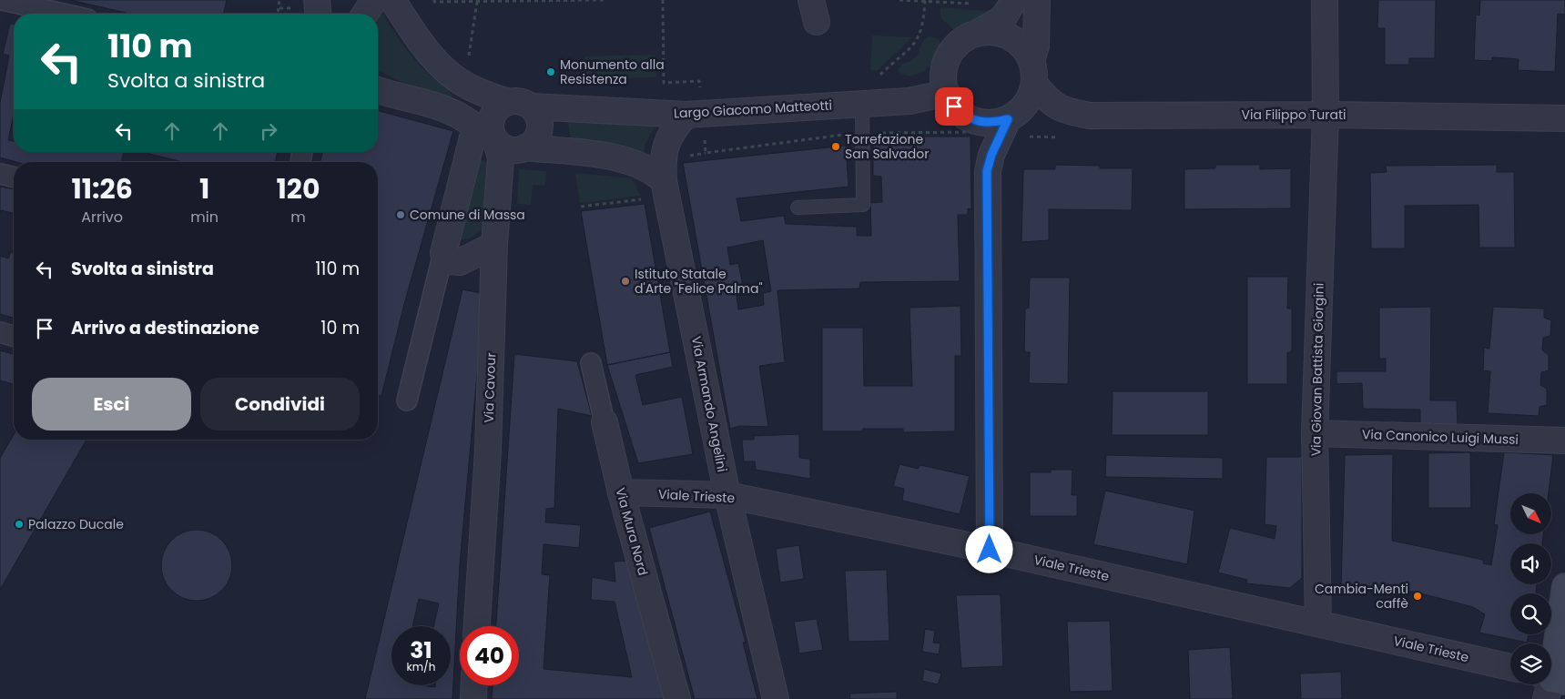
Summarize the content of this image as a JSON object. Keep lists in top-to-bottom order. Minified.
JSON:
{"streets":{"street":["Largo Giacomo Matteotti","Via Filippo Turati","Via Giovan Battista Giorgini","Via Cavour","Via Armando Angelini","Via Canonico Luigi Mussi","Viale Trieste","Via Mura Nord"]},"crossings":[["Largo Giacomo Matteotti","Via Filippo Turati"],["Largo Giacomo Matteotti","Via Cavour"],["Largo Giacomo Matteotti","Via Armando Angelini"],["Via Filippo Turati","Via Giovan Battista Giorgini"],["Via Giovan Battista Giorgini","Via Canonico Luigi Mussi"],["Via Giovan Battista Giorgini","Viale Trieste"],["Via Armando Angelini","Viale Trieste"],["Viale Trieste","Via Mura Nord"]],"places":["Monumento alla Resistenza","Torrefazione San Salvador","Comune di Massa","Istituto Statale d'Arte \"Felice Palma\"","Palazzo Ducale","Cambia-Menti caffè"],"north":"bottom right","page":{"turn":["110 m","Svolta a sinistra"],"eta":["11:26","Arrivo","1","min","120","m"],"list":[{"name":"Svolta a sinistra","value":"110 m"},{"name":"Arrivo a destinazione","value":"10 m"}],"buttons":["Esci","Condividi"],"speed":"31 km/h","limit":"40"}}
